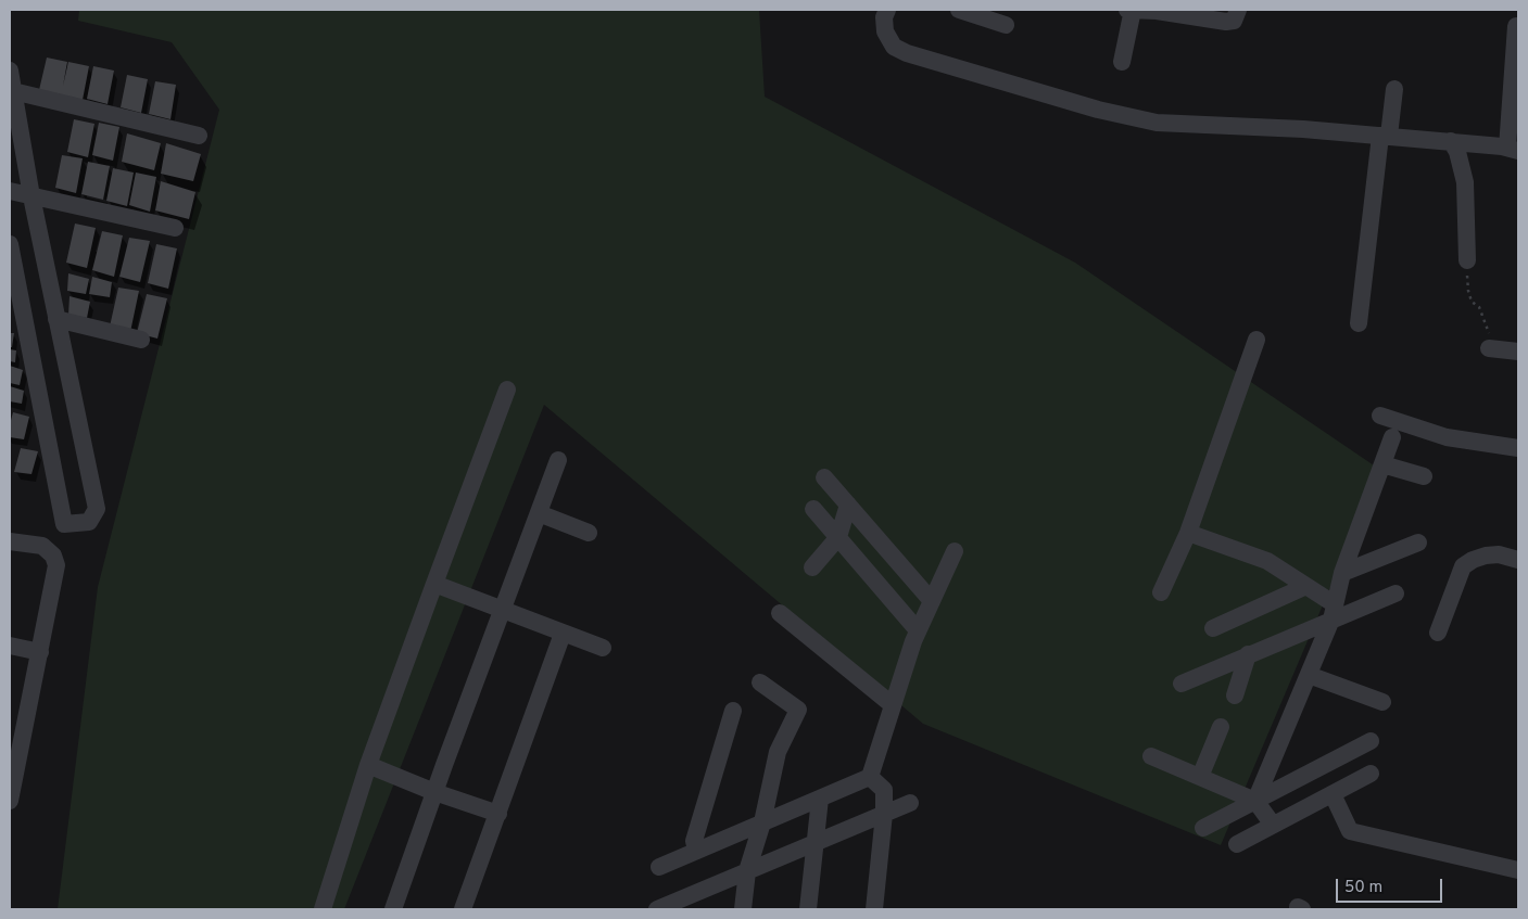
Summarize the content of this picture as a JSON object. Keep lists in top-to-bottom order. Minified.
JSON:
{"scale_bar":"50 m"}
